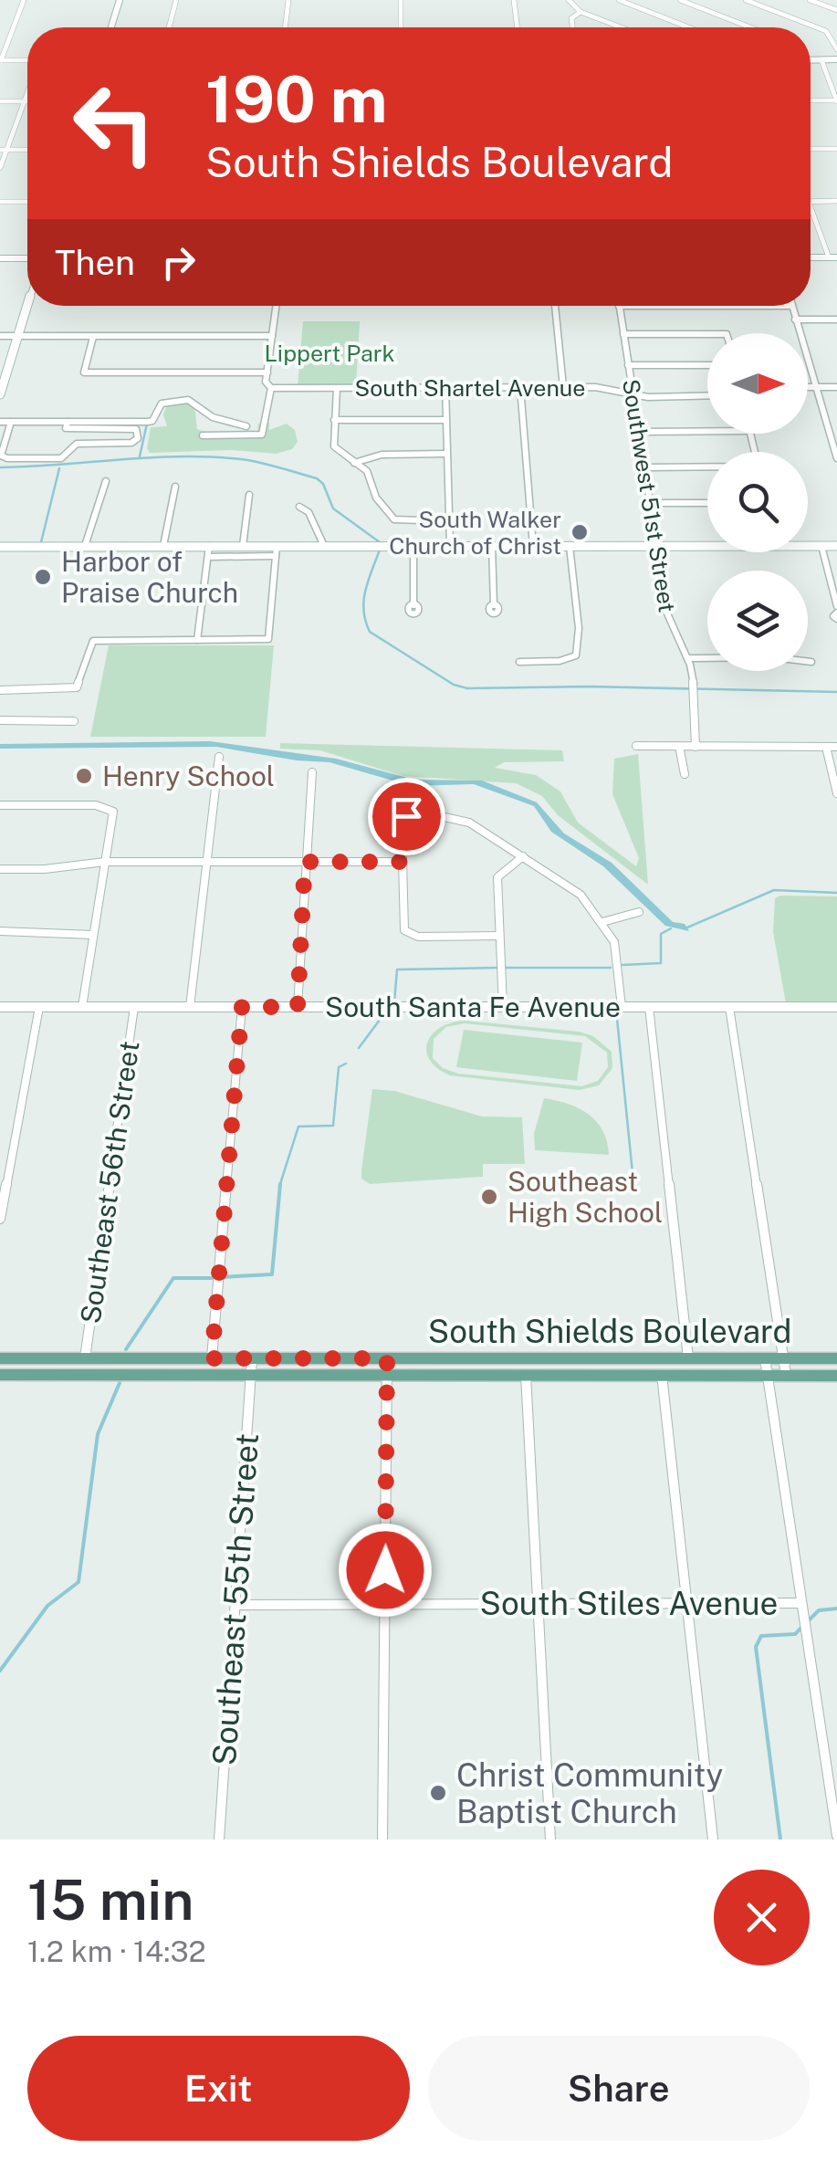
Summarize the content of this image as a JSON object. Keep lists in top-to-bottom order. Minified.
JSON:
{"streets":{"main road":["South Shields Boulevard"],"street":["South Shartel Avenue","Southwest 51st Street","South Santa Fe Avenue","Southeast 56th Street","Southeast 55th Street","South Stiles Avenue"]},"crossings":[["South Shartel Avenue","Southwest 51st Street"],["South Santa Fe Avenue","Southeast 56th Street"],["Southeast 56th Street","South Shields Boulevard"],["South Shields Boulevard","Southeast 55th Street"],["Southeast 55th Street","South Stiles Avenue"]],"parks":["Lippert Park"],"places":["South Walker Church of Christ","Harbor of Praise Church","Henry School","Southeast High School","Christ Community Baptist Church"],"north":"right","page":{"turn":["190 m","South Shields Boulevard"],"then":"Then","heading":["15 min","1.2 km · 14:32"],"buttons":["Exit","Share"]}}
